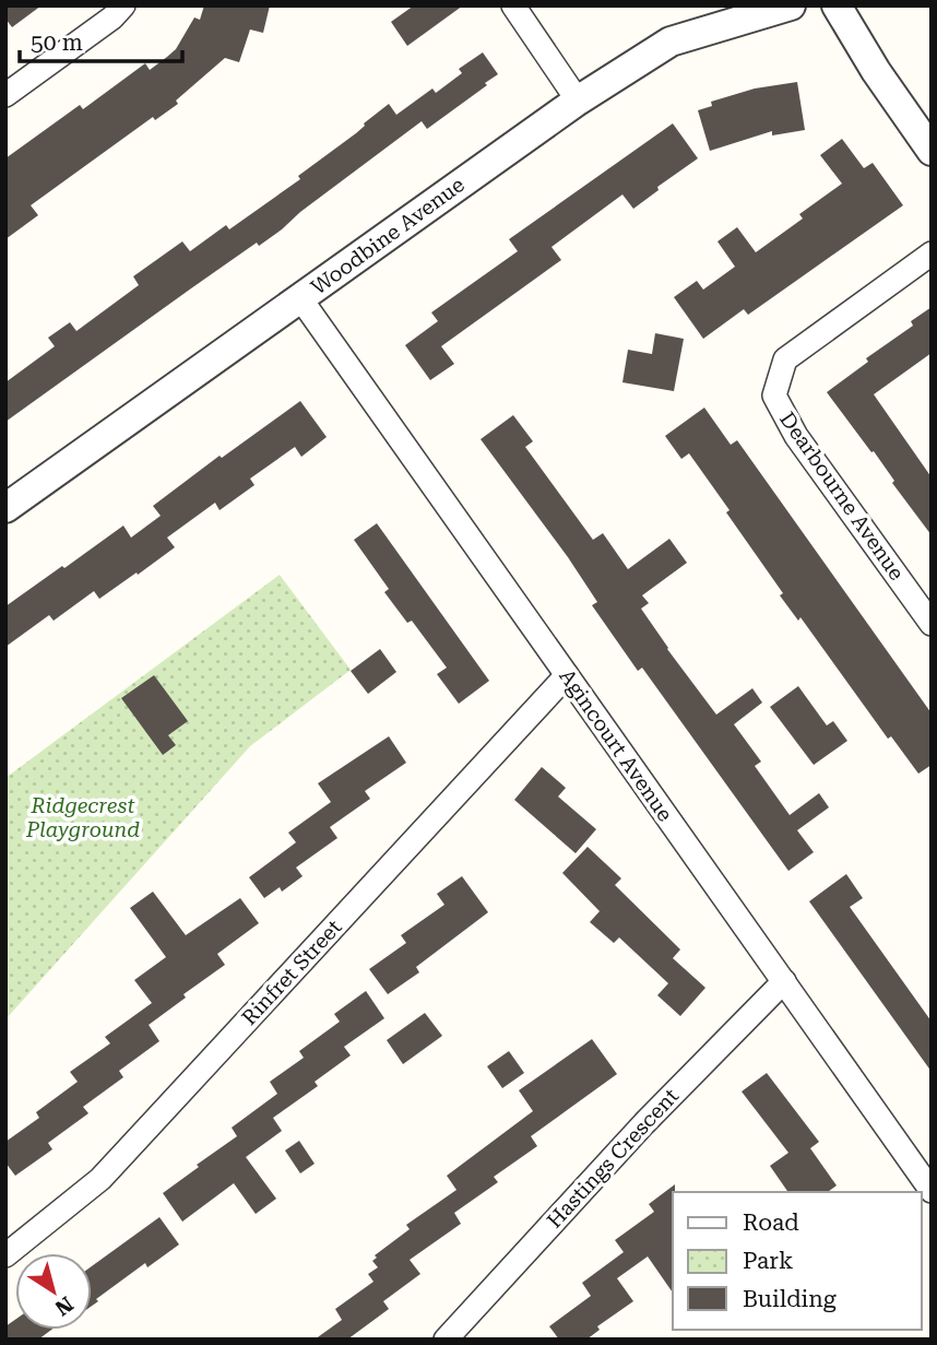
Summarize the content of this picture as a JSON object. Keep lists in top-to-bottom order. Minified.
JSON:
{"streets":{"street":["Woodbine Avenue","Dearbourne Avenue","Agincourt Avenue","Rinfret Street","Hastings Crescent"]},"crossings":[["Woodbine Avenue","Agincourt Avenue"],["Agincourt Avenue","Rinfret Street"],["Agincourt Avenue","Hastings Crescent"]],"parks":["Ridgecrest Playground"],"legend":["Road","Park","Building"],"scale_bar":"50 m","north":"bottom right"}
